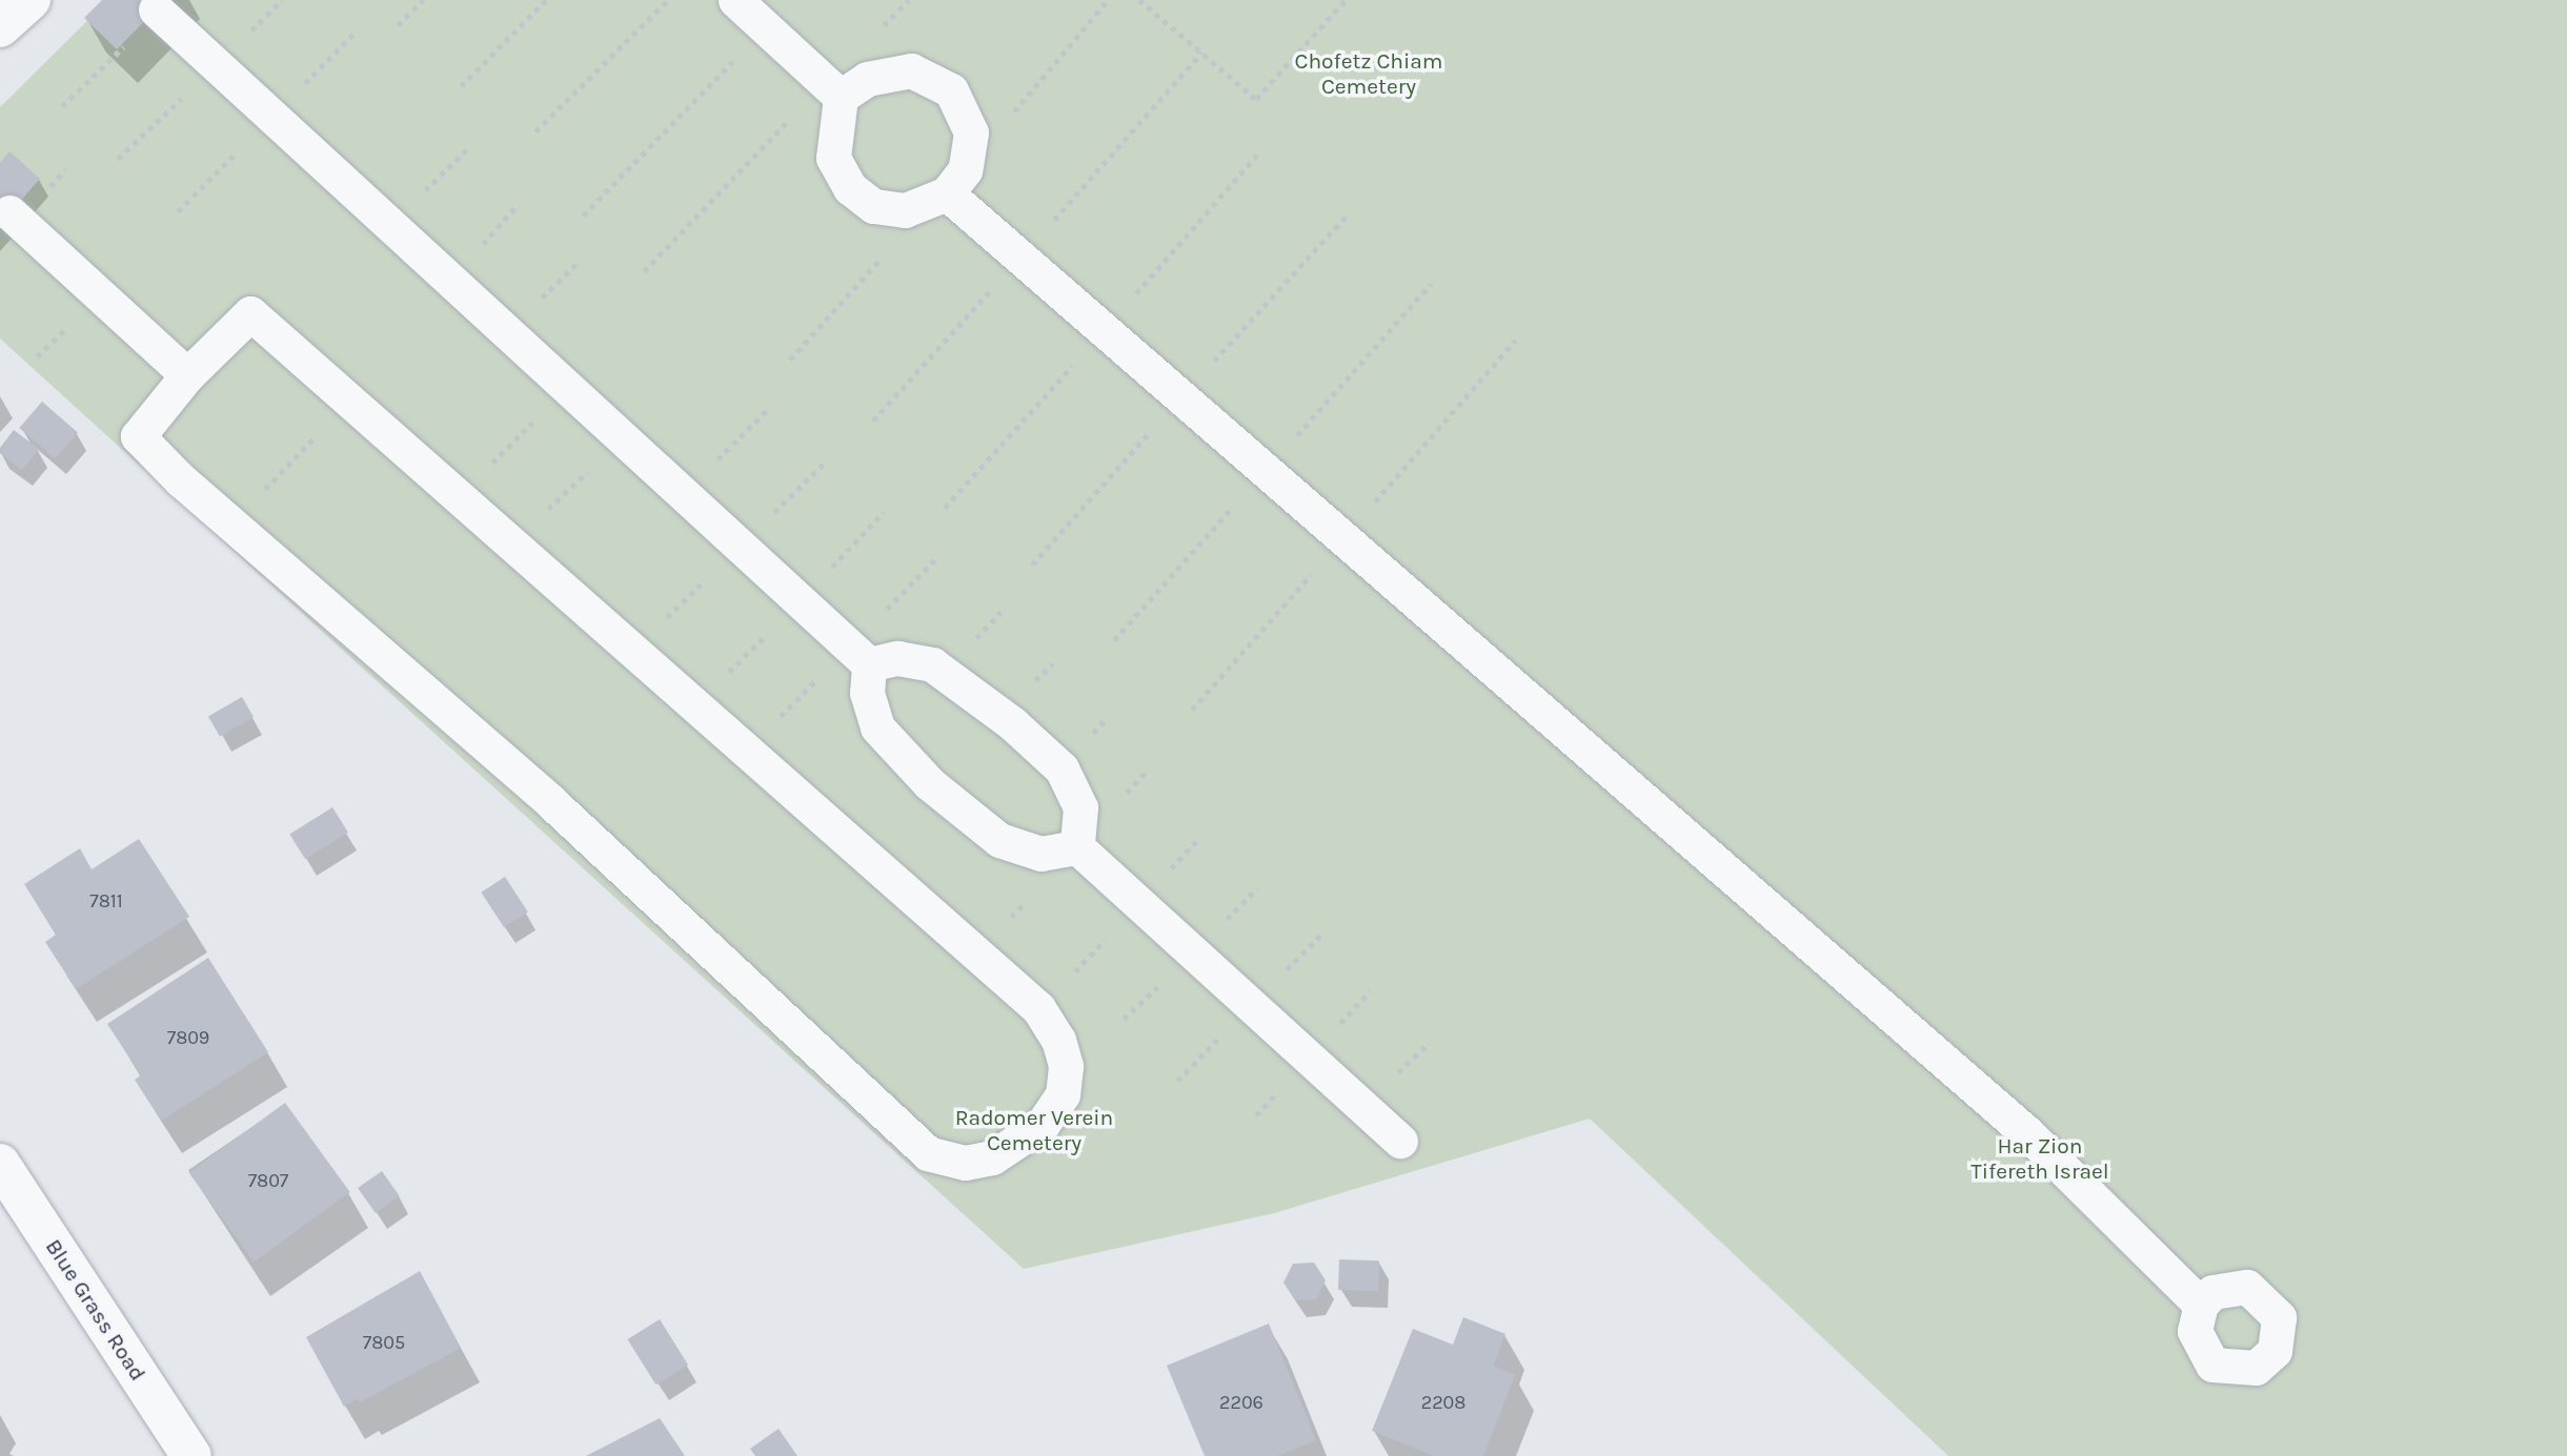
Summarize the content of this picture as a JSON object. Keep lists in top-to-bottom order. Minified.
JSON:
{"streets":{"street":["Blue Grass Road"]},"parks":["Chofetz Chiam Cemetery","Radomer Verein Cemetery","Har Zion Tifereth Israel"],"house_numbers":["7811","7809","7807","7805","2206","2208"]}
